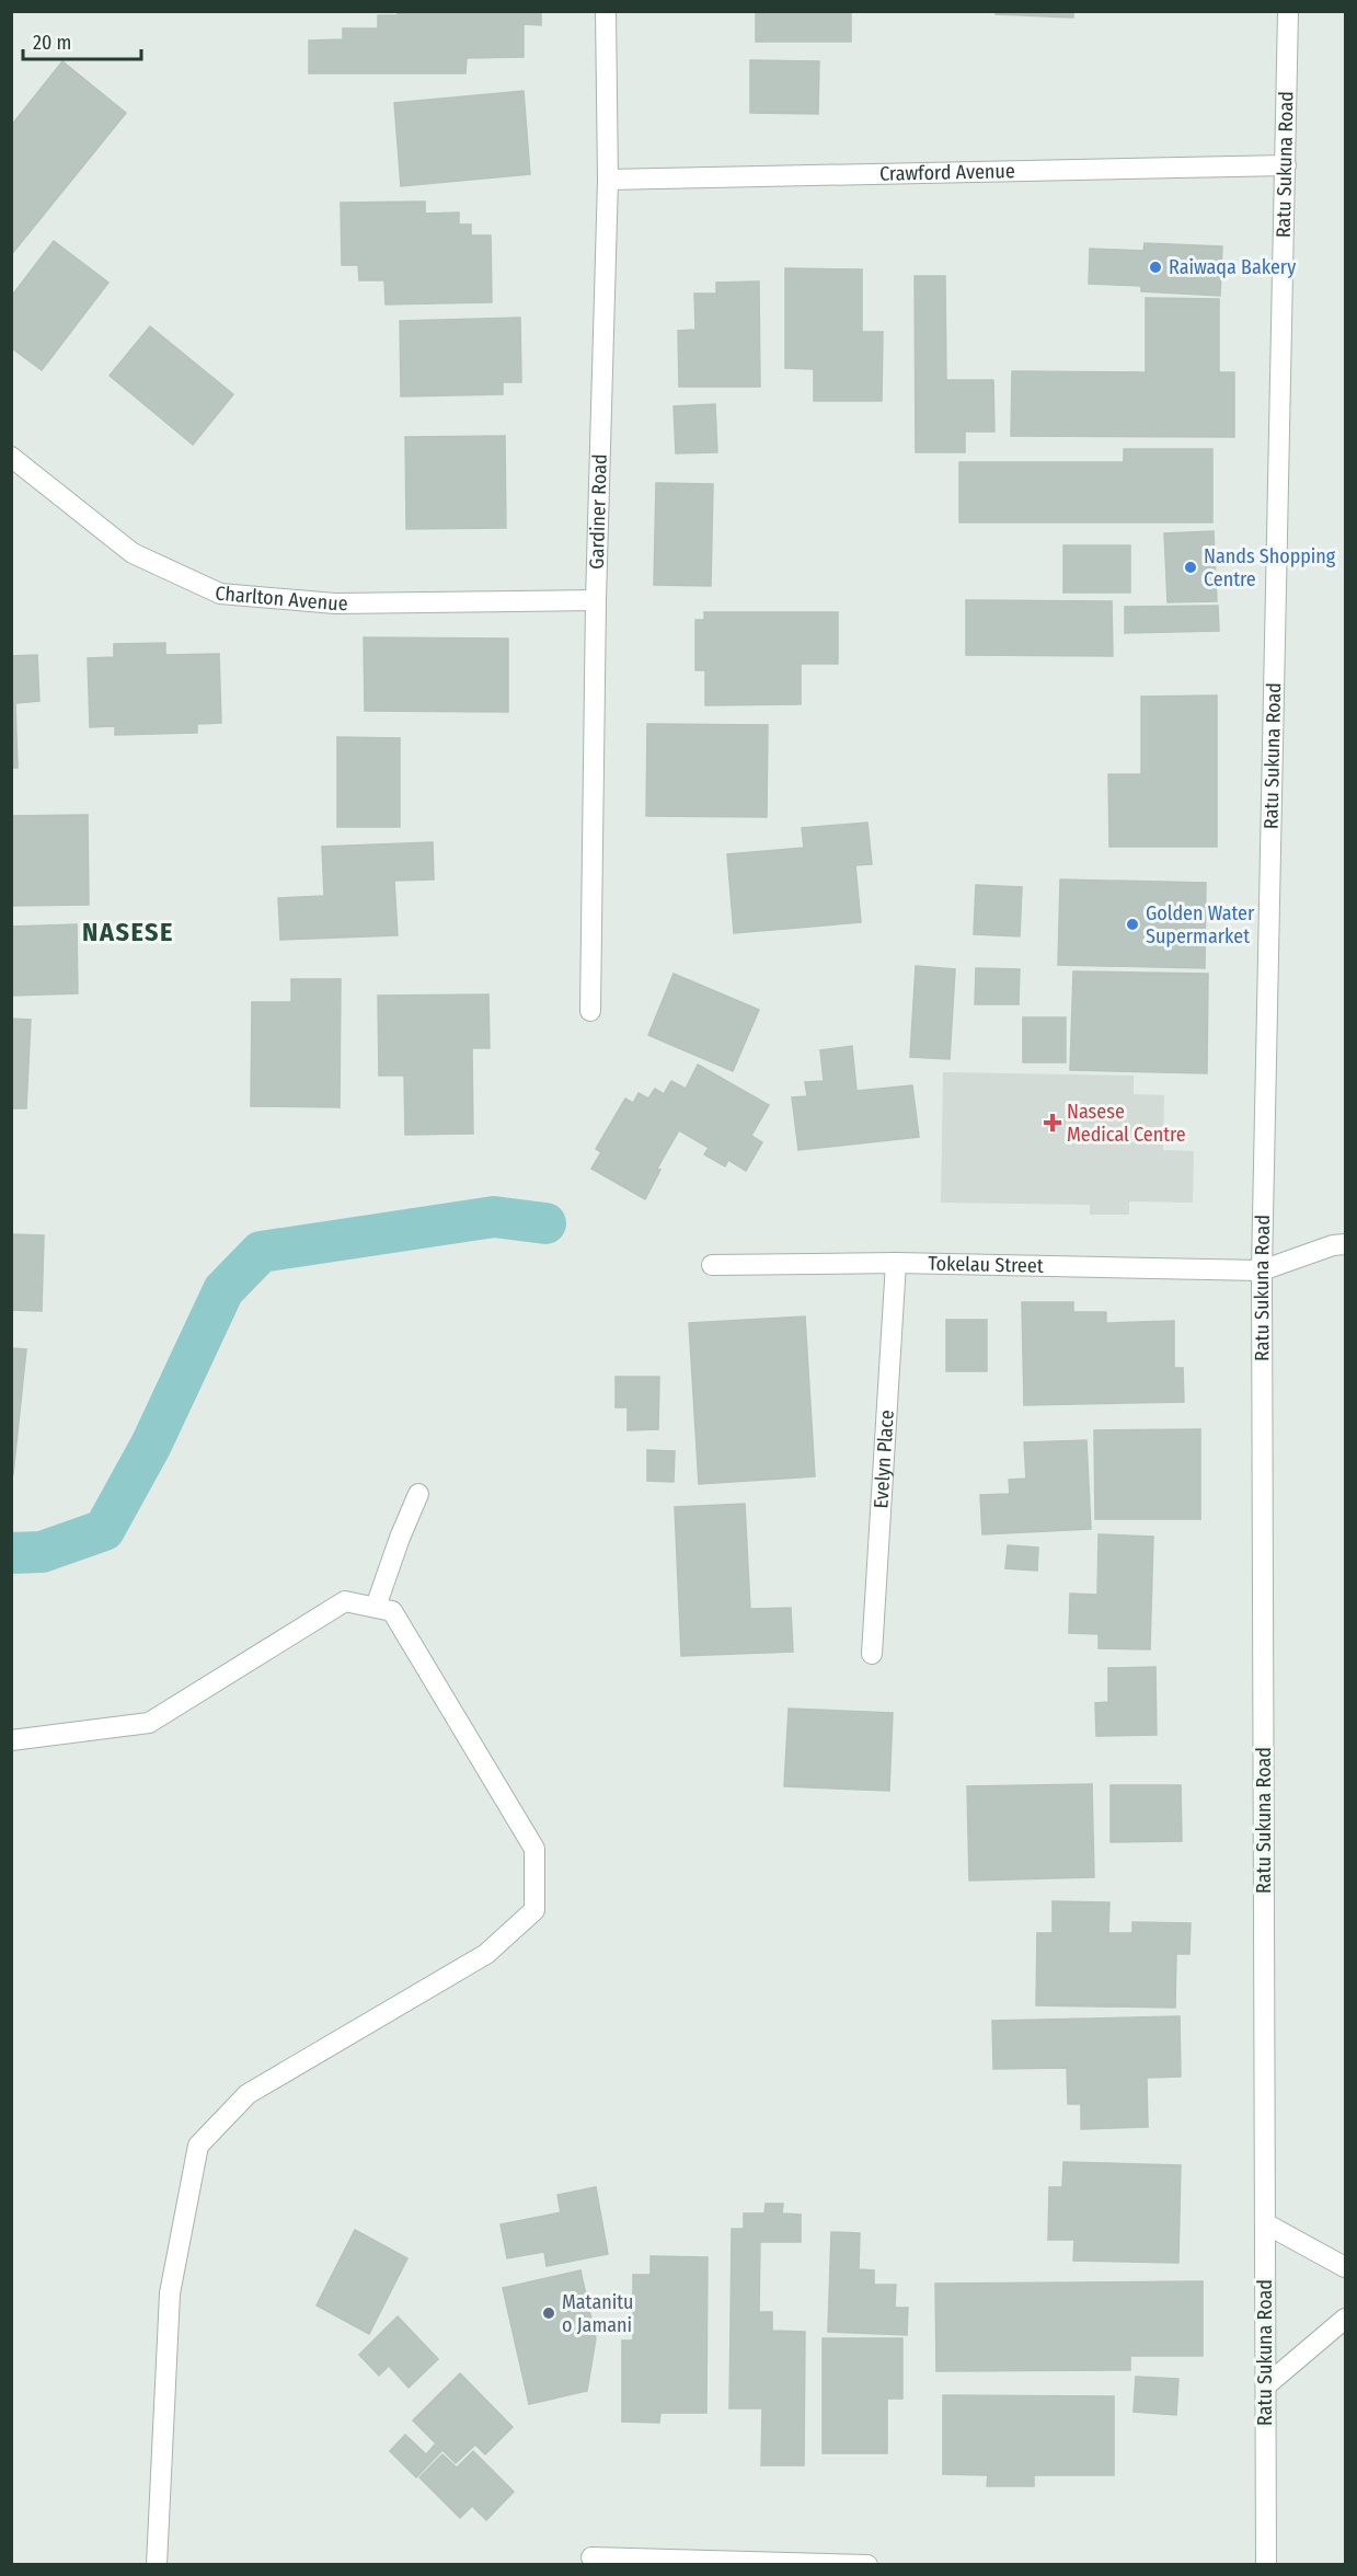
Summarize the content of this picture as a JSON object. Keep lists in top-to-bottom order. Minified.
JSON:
{"streets":{"street":["Ratu Sukuna Road","Crawford Avenue","Gardiner Road","Charlton Avenue","Tokelau Street","Evelyn Place"]},"crossings":[["Ratu Sukuna Road","Crawford Avenue"],["Ratu Sukuna Road","Tokelau Street"],["Crawford Avenue","Gardiner Road"],["Gardiner Road","Charlton Avenue"],["Tokelau Street","Evelyn Place"]],"districts":["NASESE"],"places":{"other":["Raiwaqa Bakery","Nands Shopping Centre","Golden Water Supermarket","Matanitu o Jamani"],"health":["Nasese Medical Centre"]},"scale_bar":"20 m"}
